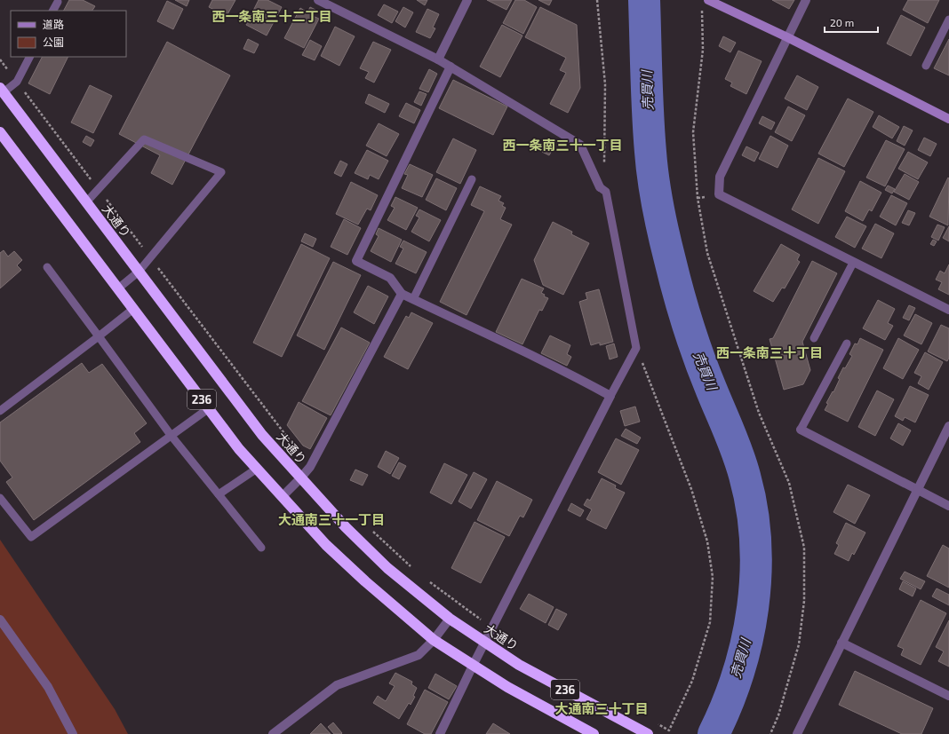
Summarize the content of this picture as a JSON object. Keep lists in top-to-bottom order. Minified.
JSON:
{"streets":{"highway":["大通り","236"]},"districts":["西一条南三十二丁目","西一条南三十一丁目","西一条南三十丁目","大通南三十一丁目","大通南三十丁目"],"water":["売買川"],"legend":["道路","公園"],"scale_bar":"20 m"}
